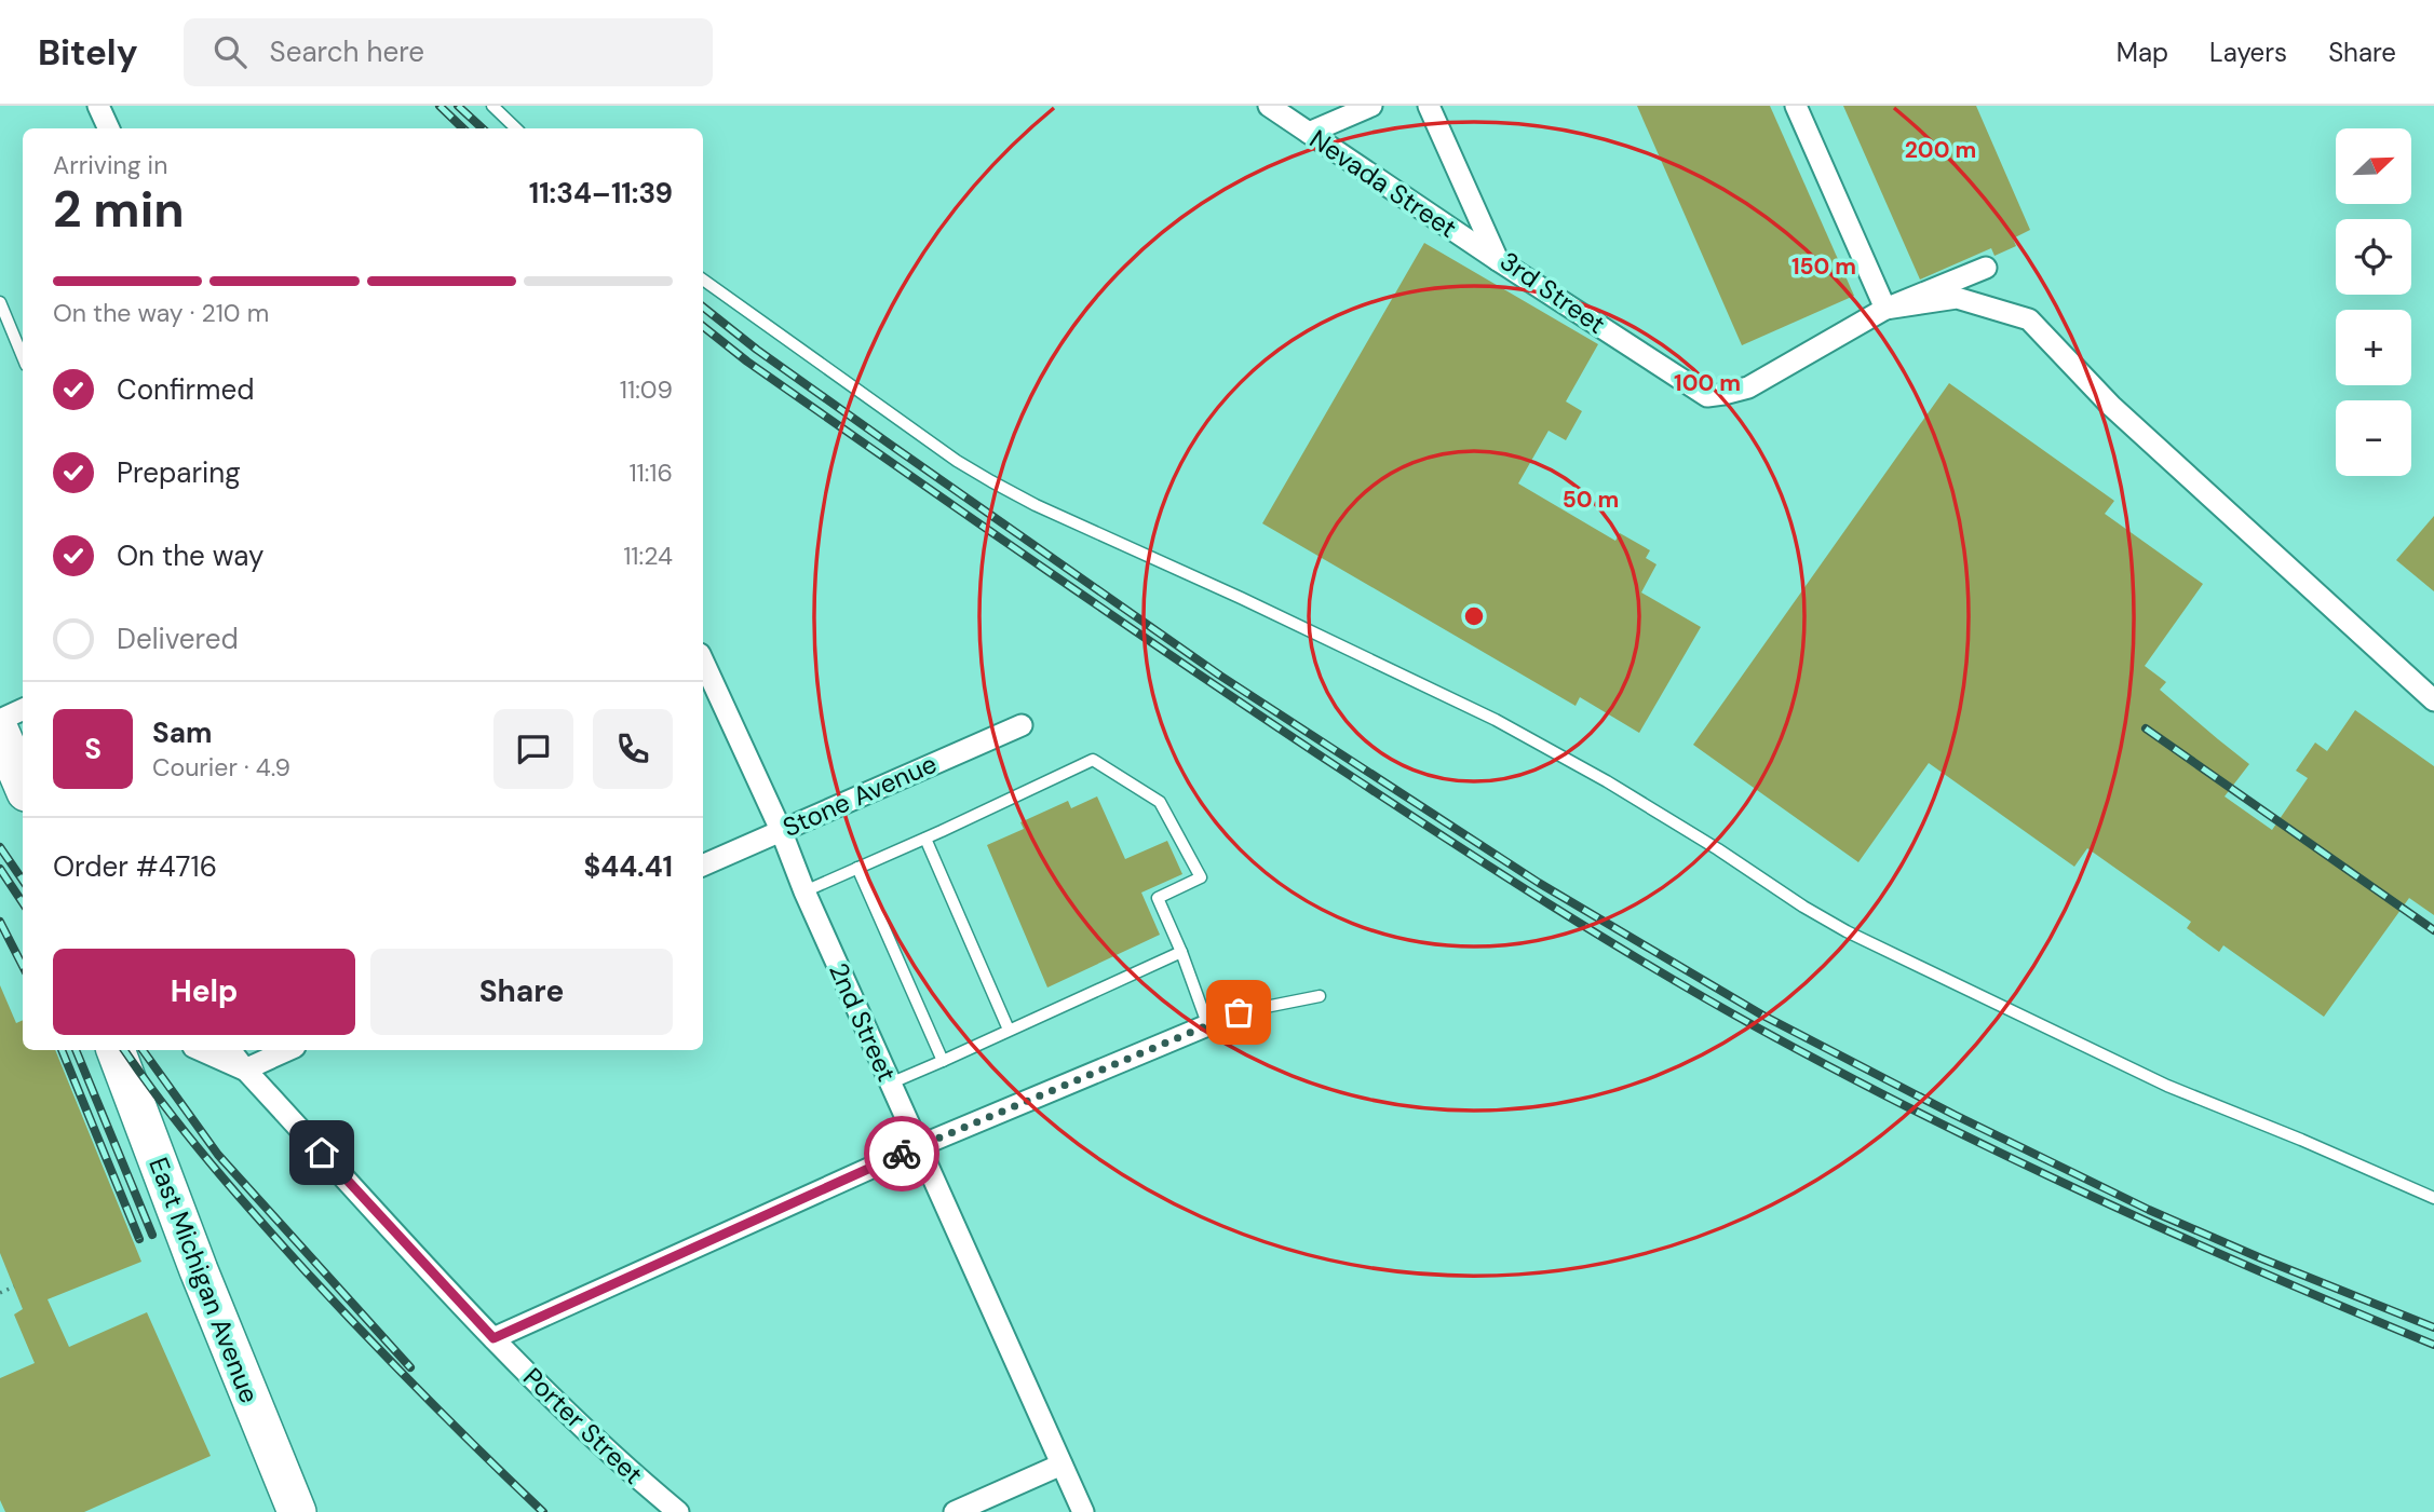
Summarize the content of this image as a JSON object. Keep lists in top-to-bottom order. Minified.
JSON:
{"streets":{"highway":["East Michigan Avenue"],"street":["Nevada Street","3rd Street","Stone Avenue","2nd Street","Porter Street"]},"crossings":[["Nevada Street","3rd Street"],["Stone Avenue","2nd Street"]],"north":"top right","page":{"header":"Bitely","search":"Search here","nav":["Map","Layers","Share"],"map_buttons":["+","−"],"heading":["2 min","Arriving in","11:34–11:39"],"panel":["Sam","Courier · 4.9","Order #4716","$44.41"],"bar":"On the way · 210 m","list":[["Confirmed","11:09"],["Preparing","11:16"],["On the way","11:24"],"Delivered"],"round":"S","buttons":["Help","Share"]},"rings":["200 m","150 m","100 m","50 m"]}
